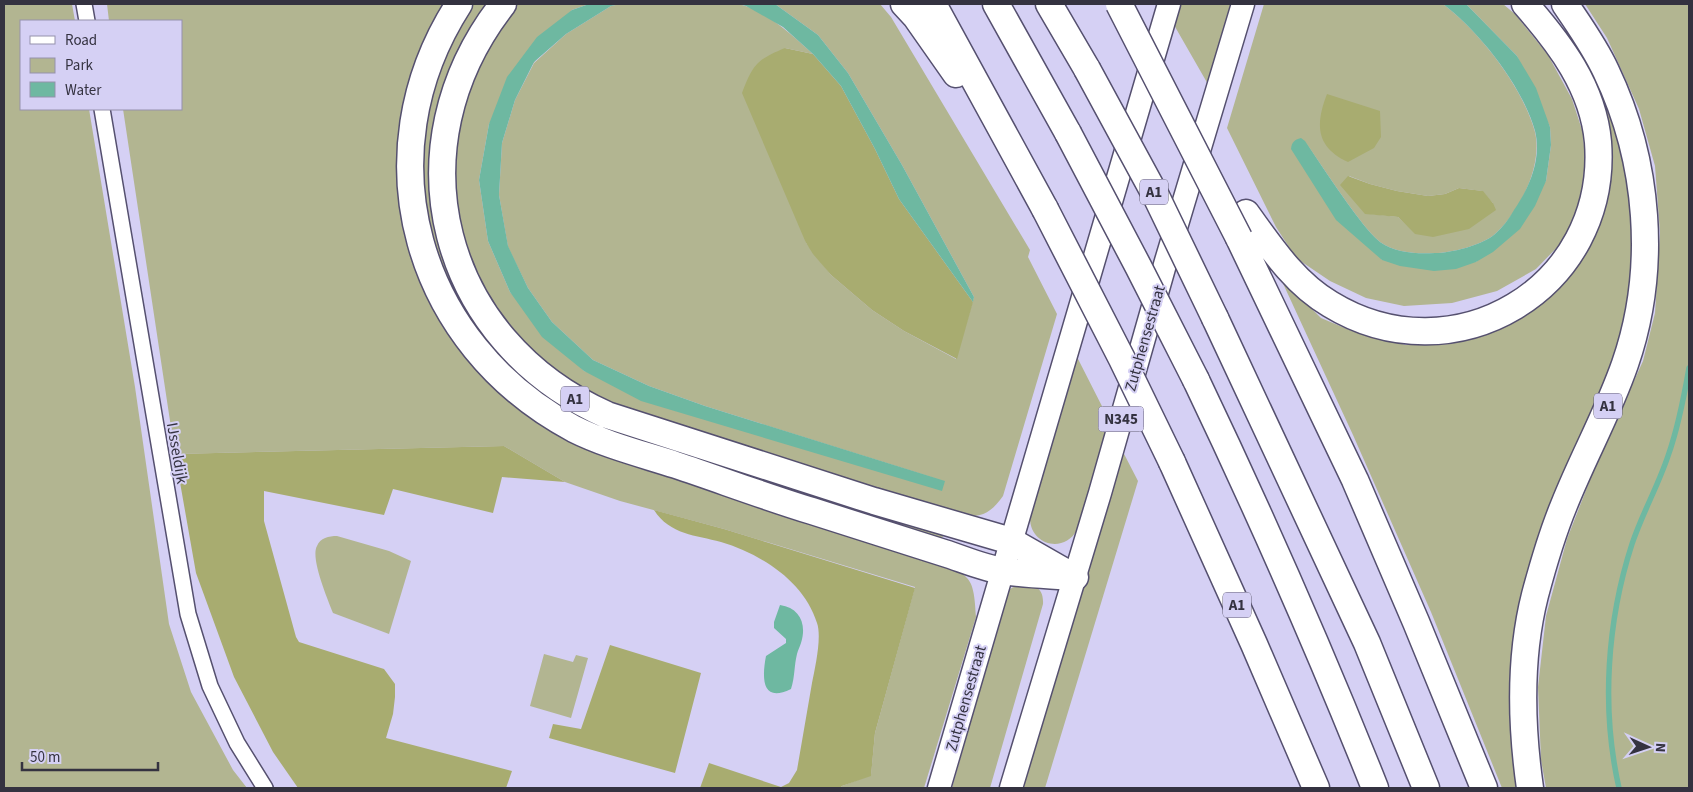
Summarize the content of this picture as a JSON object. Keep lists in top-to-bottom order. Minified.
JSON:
{"streets":{"highway":["A1"],"main road":["Zutphensestraat","N345"],"street":["IJsseldijk"]},"crossings":[["A1","Zutphensestraat"]],"legend":["Road","Park","Water"],"scale_bar":"50 m","north":"right"}
